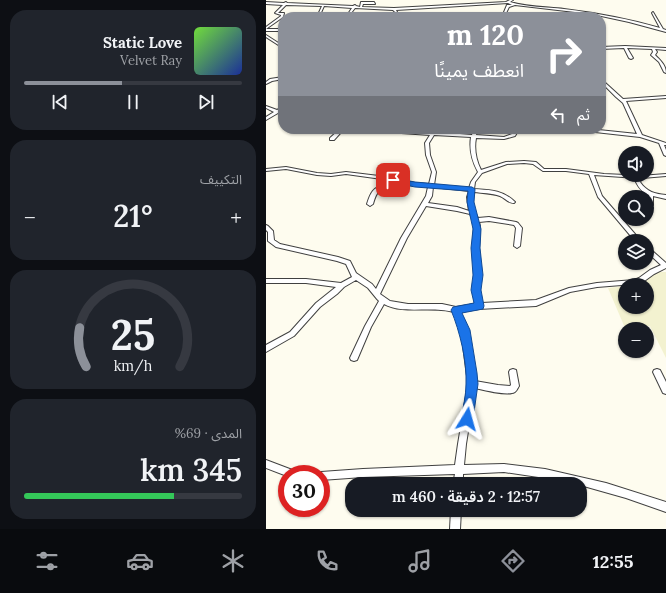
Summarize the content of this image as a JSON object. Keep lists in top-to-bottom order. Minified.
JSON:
{"page":{"turn":["120 m","انعطف يمينًا"],"song":["Static Love","Velvet Ray"],"then":"ثم","tile":["التكييف",["المدى · 69%","345 km"]],"map_buttons":["+","−"],"heat":["−","21°","+"],"limit":"30","trip":"12:57 · 2 دقيقة · 460 m","tabs":"12:55","gauge":["25","km/h"]}}
